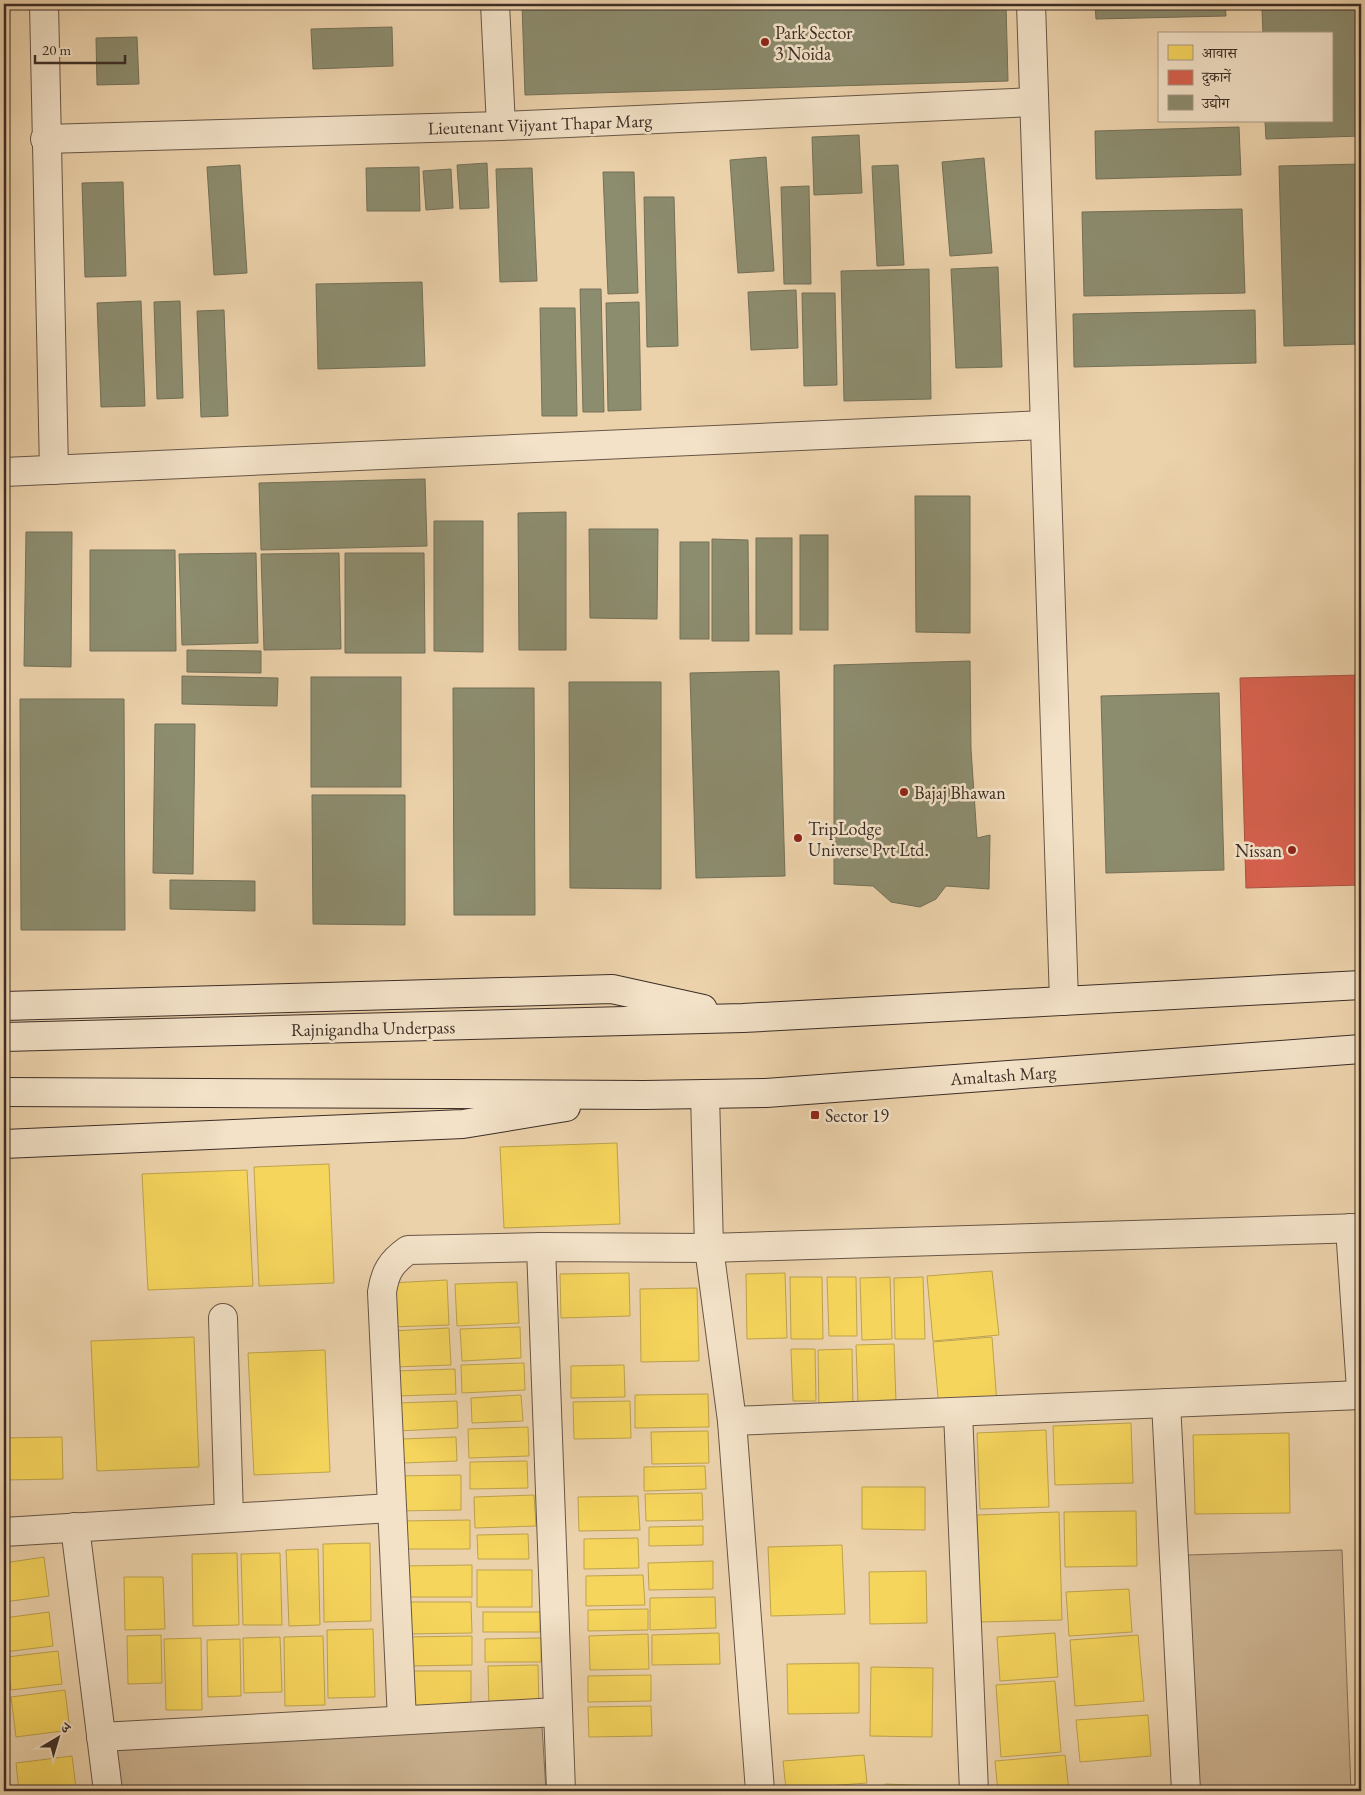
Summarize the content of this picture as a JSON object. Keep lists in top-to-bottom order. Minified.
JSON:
{"streets":{"street":["Lieutenant Vijyant Thapar Marg","Rajnigandha Underpass","Amaltash Marg"]},"places":{"other":["Park Sector 3 Noida","Bajaj Bhawan","TripLodge Universe Pvt Ltd.","Nissan"],"transit":["Sector 19"]},"legend":["आवास","दुकानें","उद्योग"],"scale_bar":"20 m","north":"top right"}
